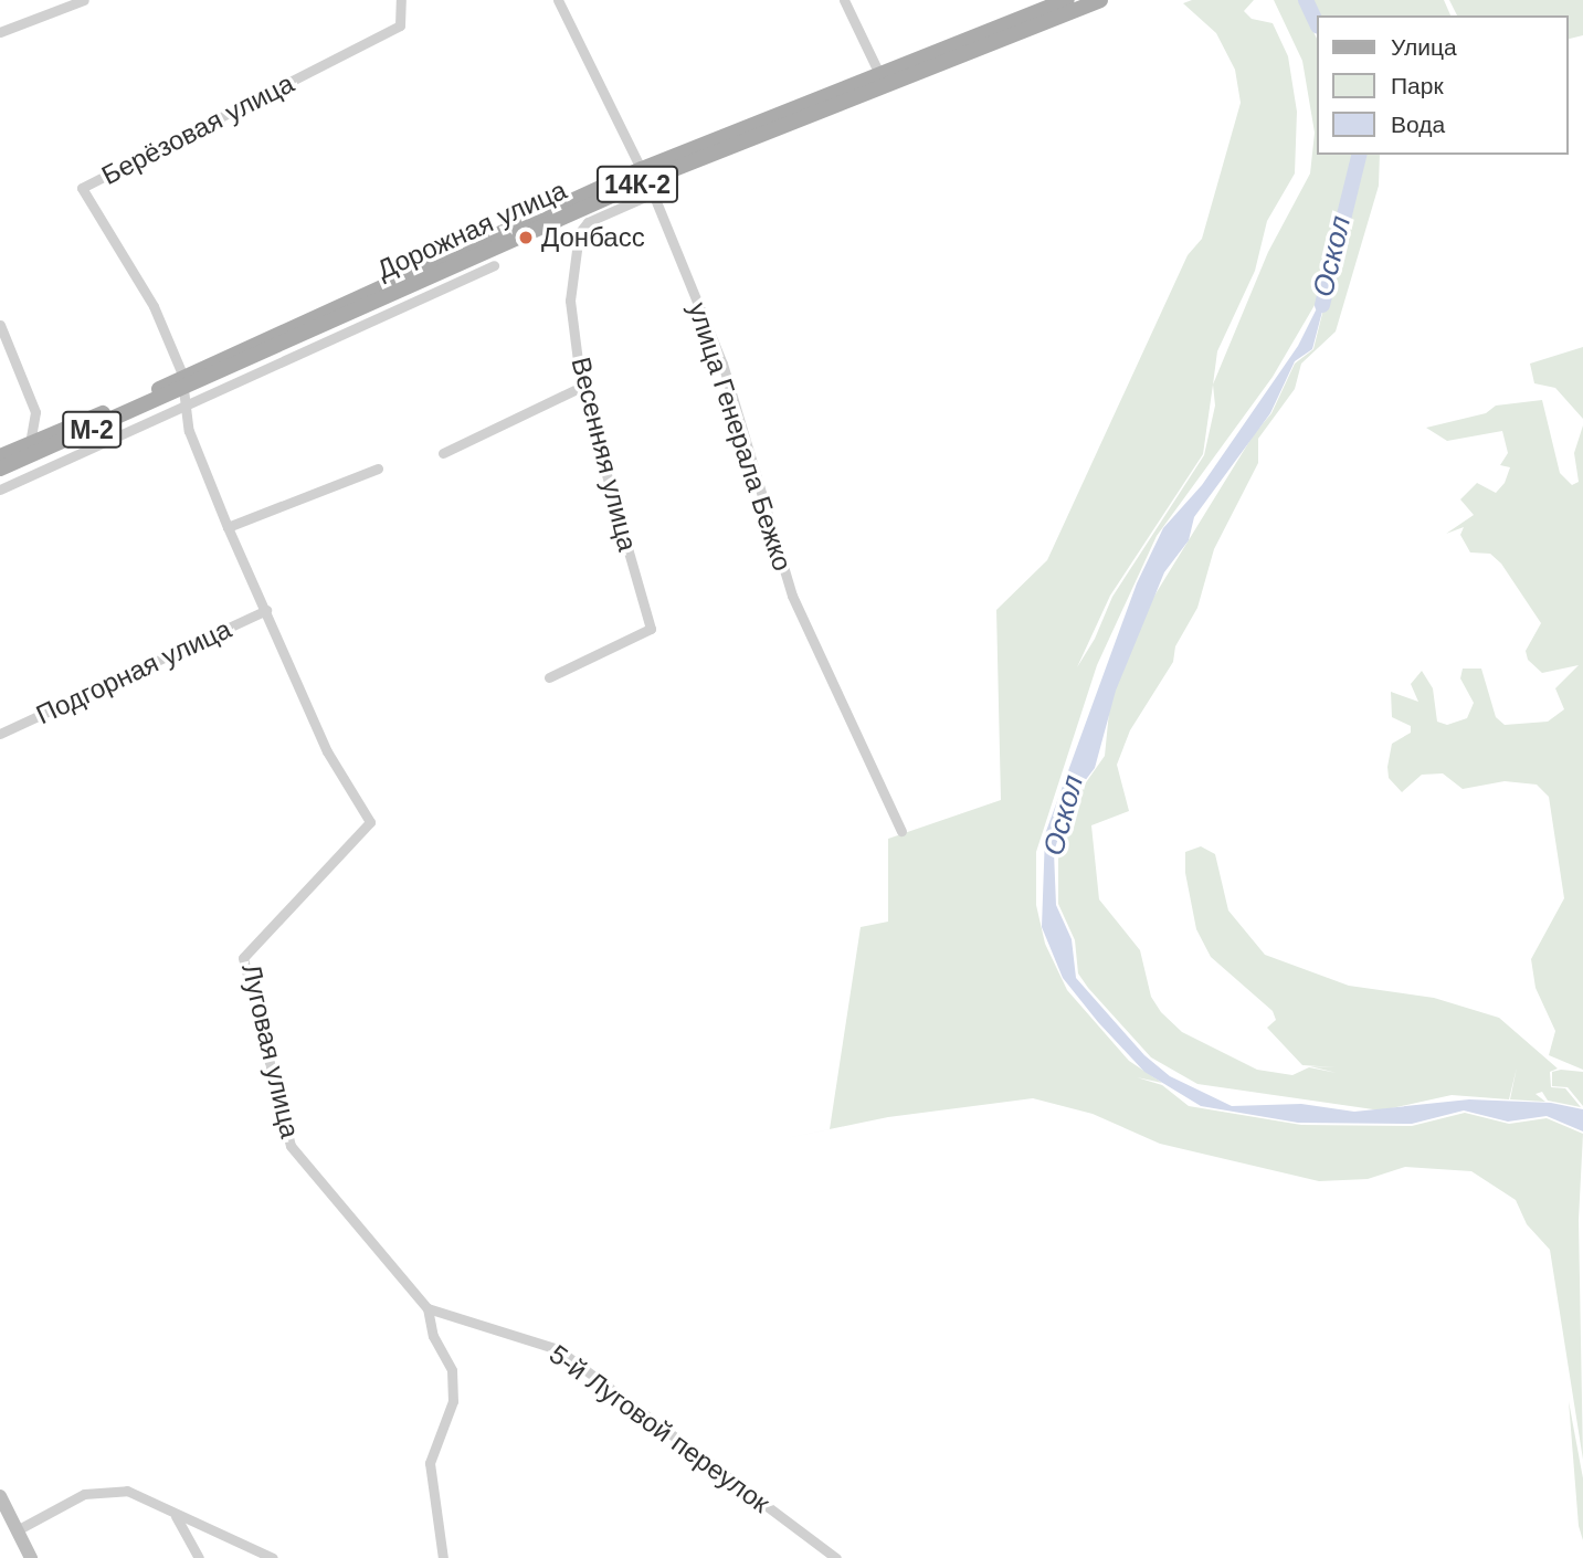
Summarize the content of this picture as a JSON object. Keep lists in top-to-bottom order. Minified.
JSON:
{"streets":{"main road":["14К-2","Дорожная улица","М-2"],"street":["Берёзовая улица","улица Генерала Бежко","Весенняя улица","Подгорная улица","Луговая улица","5-й Луговой переулок"]},"crossings":[["Берёзовая улица","Дорожная улица"],["Берёзовая улица","Луговая улица"],["Дорожная улица","улица Генерала Бежко"],["Дорожная улица","Весенняя улица"],["Дорожная улица","Луговая улица"],["улица Генерала Бежко","Весенняя улица"],["Подгорная улица","Луговая улица"],["Луговая улица","5-й Луговой переулок"]],"water":["Оскол"],"places":["Донбасс"],"legend":["Улица","Парк","Вода"]}
